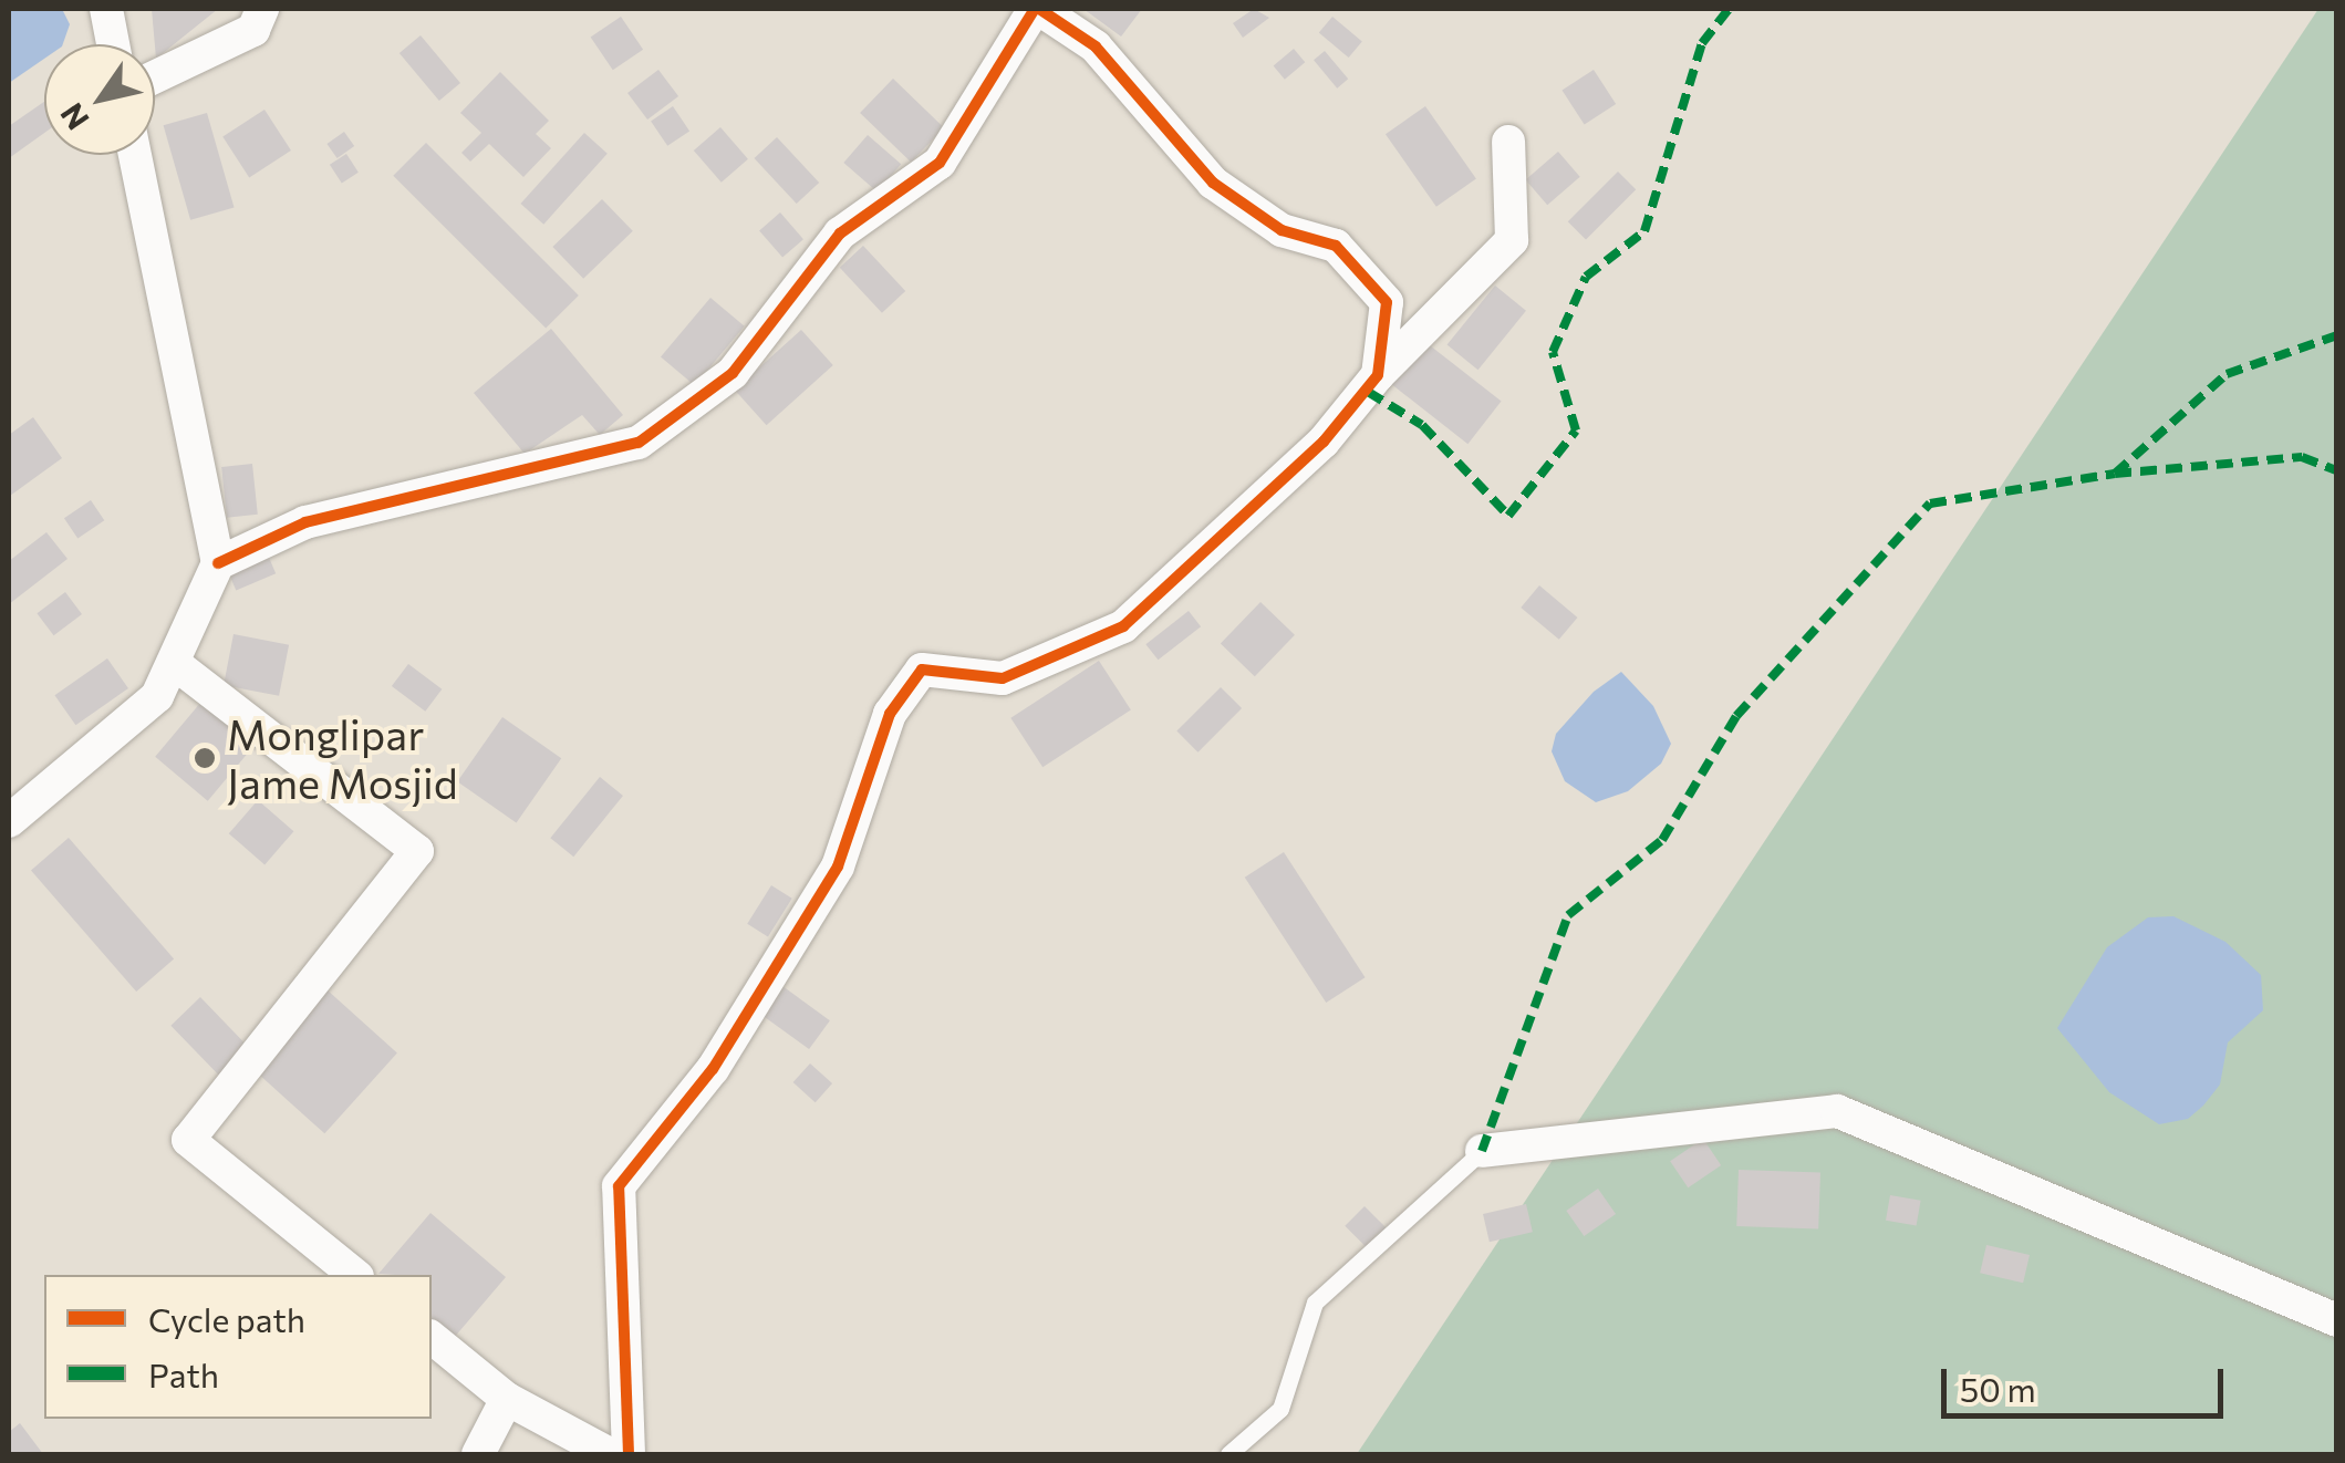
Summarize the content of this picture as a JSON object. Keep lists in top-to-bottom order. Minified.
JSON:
{"places":["Monglipar Jame Mosjid"],"legend":["Cycle path","Path"],"scale_bar":"50 m","north":"bottom left"}
